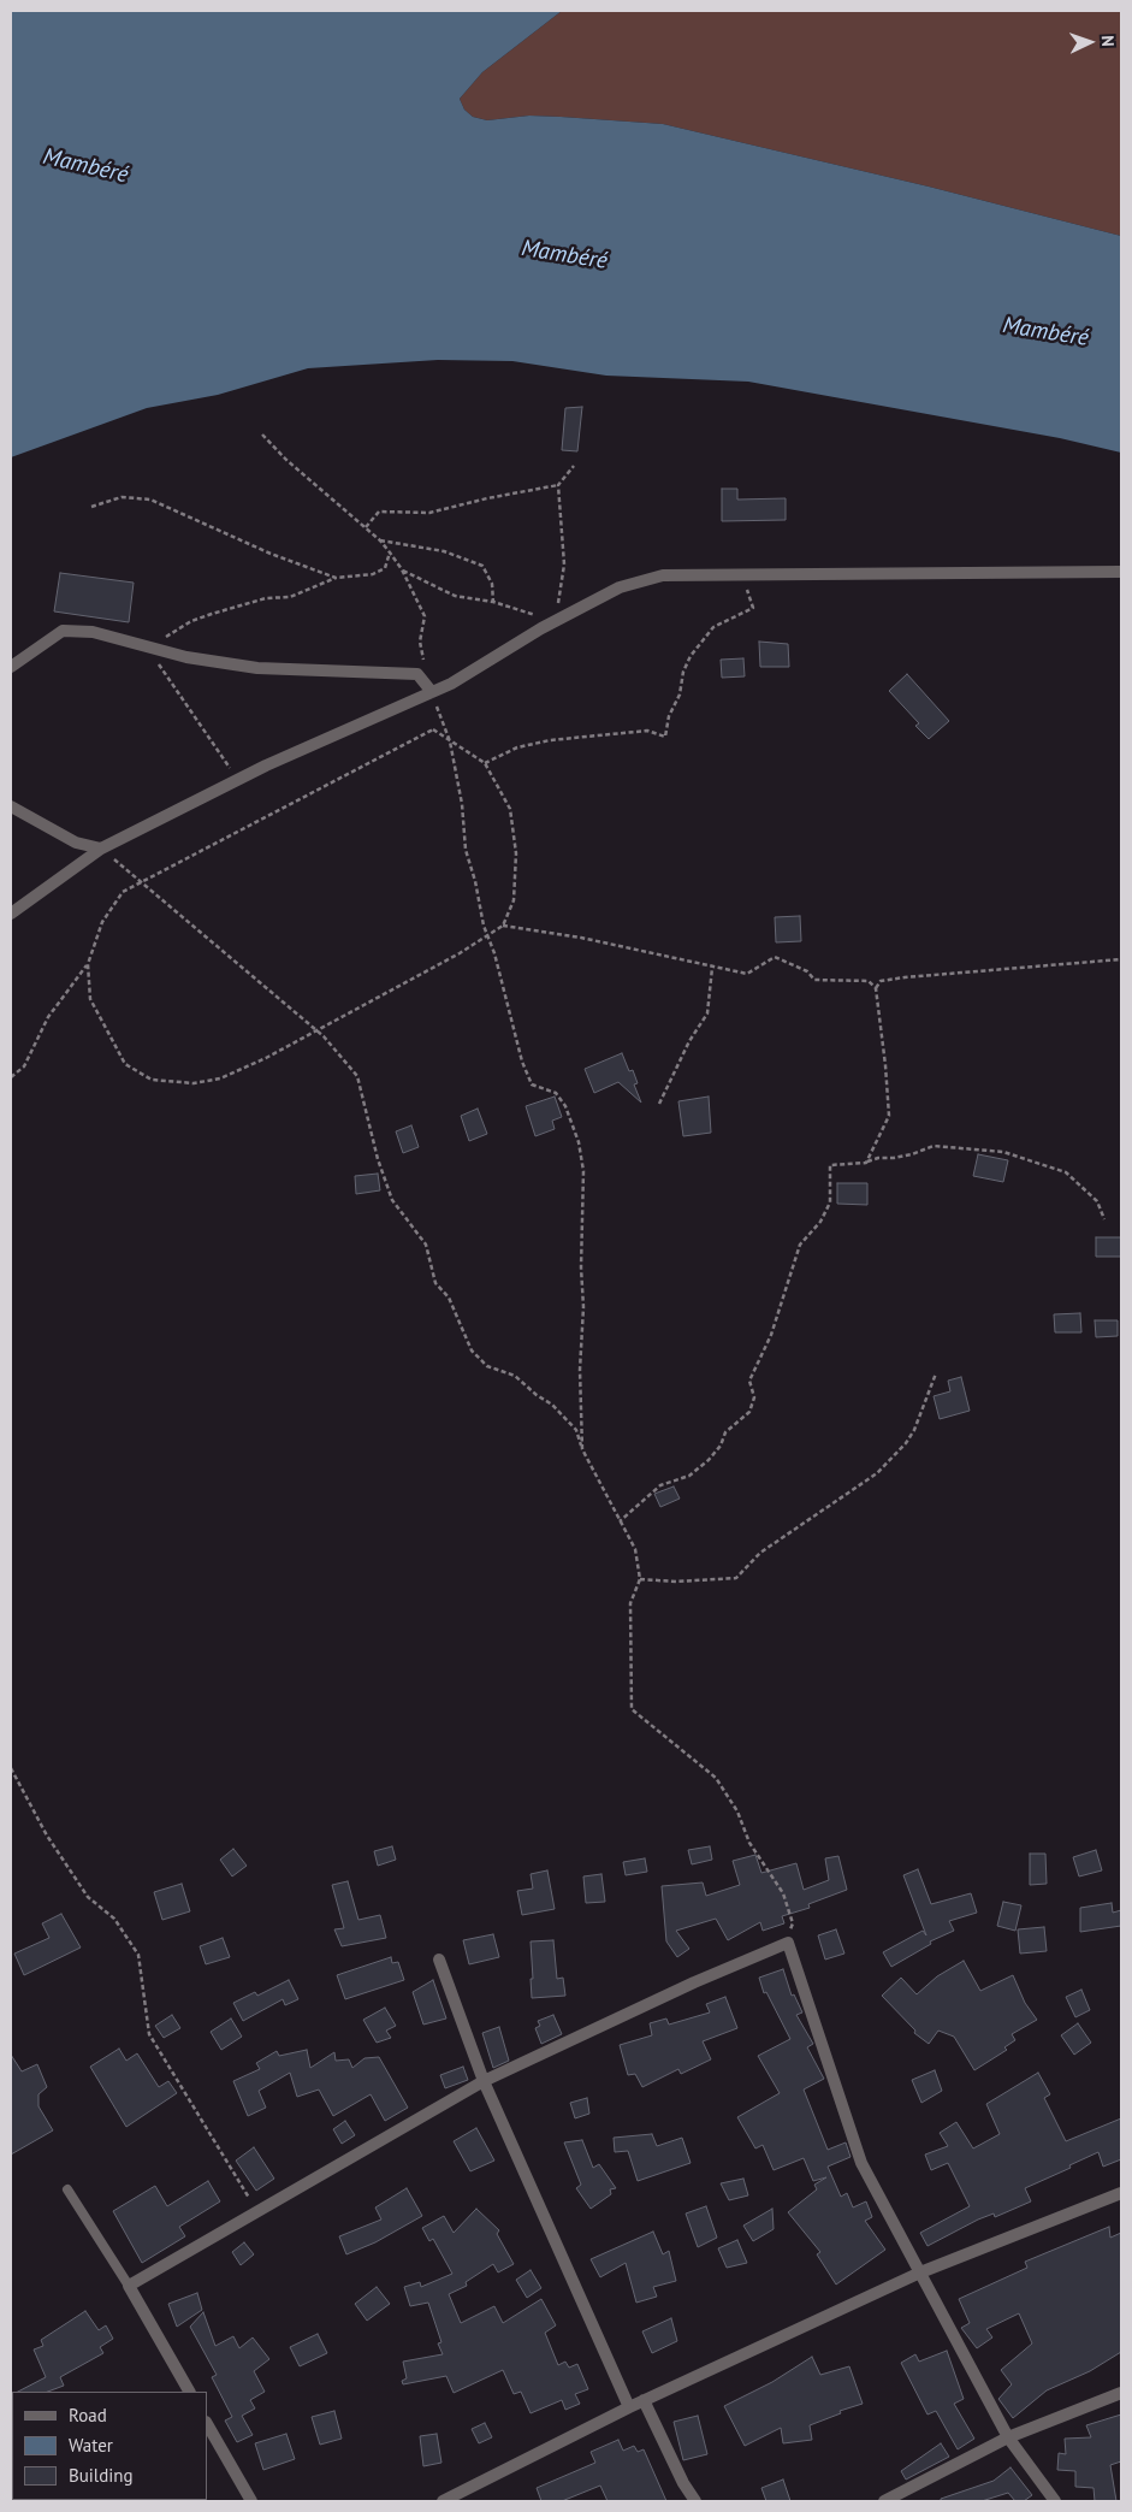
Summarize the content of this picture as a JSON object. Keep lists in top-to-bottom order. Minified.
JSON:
{"water":["Mambéré"],"legend":["Road","Water","Building"],"north":"right"}
